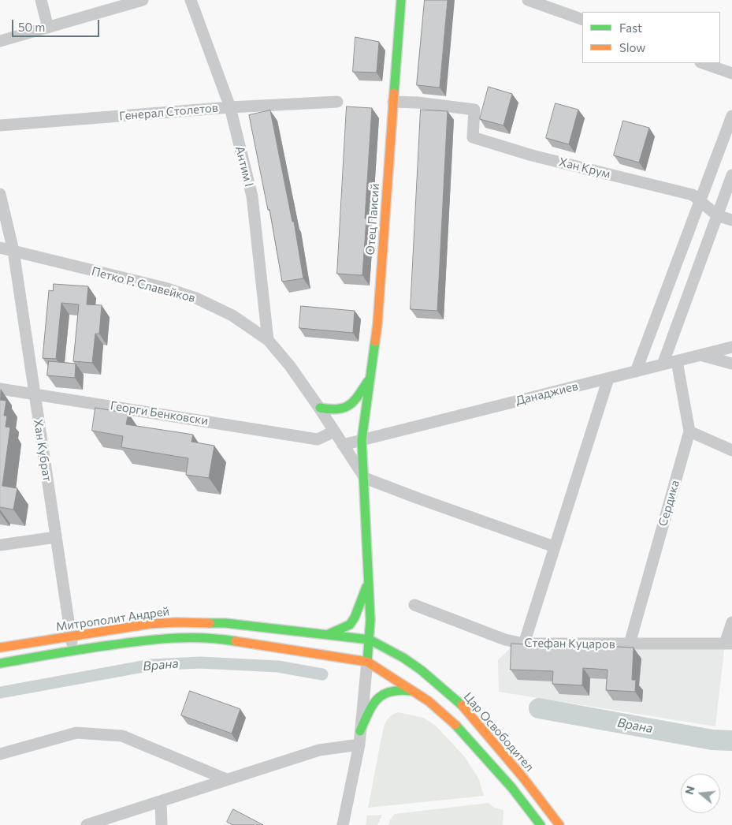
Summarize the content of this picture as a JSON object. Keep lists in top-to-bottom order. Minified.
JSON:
{"streets":{"main road":["Отец Паисий","Митрополит Андрей","Цар Освободител"],"street":["Генерал Столетов","Антим I","Хан Крум","Петко Р. Славейков","Данаджиев","Георги Бенковски","Хан Кубрат","Сердика","Стефан Куцаров"]},"crossings":[["Генерал Столетов","Антим I"],["Антим I","Петко Р. Славейков"],["Хан Крум","Отец Паисий"],["Отец Паисий","Данаджиев"],["Петко Р. Славейков","Георги Бенковски"],["Петко Р. Славейков","Хан Кубрат"],["Данаджиев","Сердика"],["Георги Бенковски","Хан Кубрат"],["Хан Кубрат","Митрополит Андрей"],["Сердика","Стефан Куцаров"],["Митрополит Андрей","Цар Освободител"]],"water":["Врана"],"legend":["Fast","Slow"],"scale_bar":"50 m","north":"left"}
